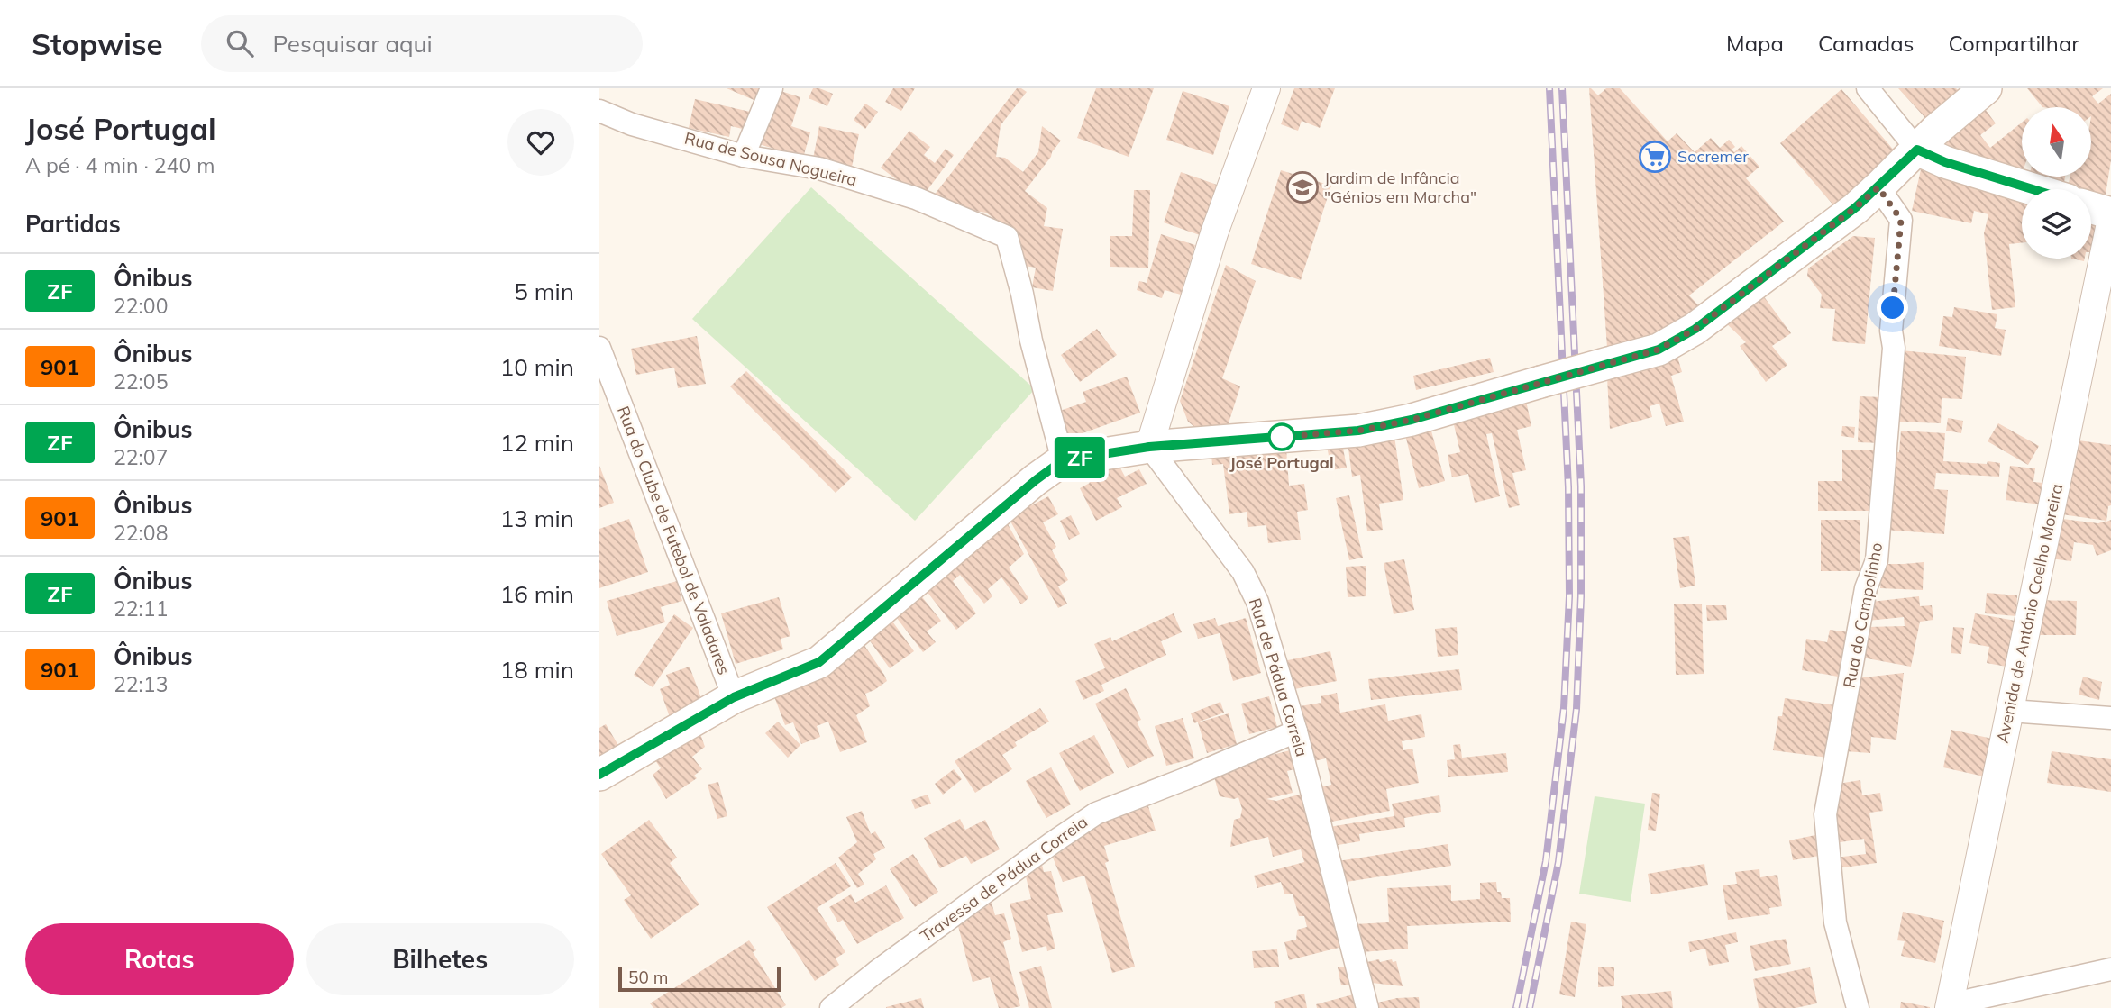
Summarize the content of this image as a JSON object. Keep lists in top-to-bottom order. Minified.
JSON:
{"streets":{"street":["Rua de Sousa Nogueira","Rua do Clube de Futebol de Valadares","Avenida de António Coelho Moreira","Rua do Campolinho","Rua de Pádua Correia","Travessa de Pádua Correia"]},"crossings":[["Rua de Pádua Correia","Travessa de Pádua Correia"]],"places":{"supermarket":["Socremer"],"school or university":["Jardim de Infância \"Génios em Marcha\""],"other":["José Portugal"]},"lines":["bus line ZF"],"scale_bar":"50 m","north":"top","page":{"header":"Stopwise","search":"Pesquisar aqui","nav":["Mapa","Camadas","Compartilhar"],"heading":[["José Portugal","A pé · 4 min · 240 m"],"Partidas"],"on_map":"ZF","list":[{"mark":"ZF","name":"Ônibus","note":"22:00","value":"5 min"},{"mark":"901","name":"Ônibus","note":"22:05","value":"10 min"},{"mark":"ZF","name":"Ônibus","note":"22:07","value":"12 min"},{"mark":"901","name":"Ônibus","note":"22:08","value":"13 min"},{"mark":"ZF","name":"Ônibus","note":"22:11","value":"16 min"},{"mark":"901","name":"Ônibus","note":"22:13","value":"18 min"}],"buttons":["Rotas","Bilhetes"],"scale":"50 m"}}
